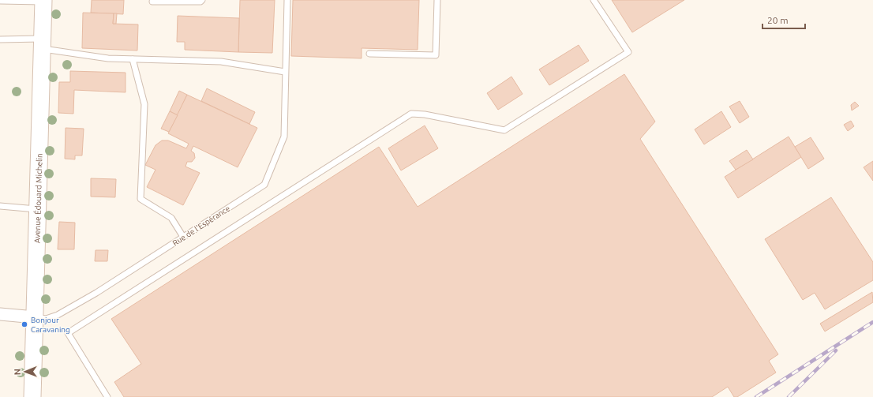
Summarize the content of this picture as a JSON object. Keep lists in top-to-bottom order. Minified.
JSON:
{"streets":{"main road":["Avenue Édouard Michelin"],"lane":["Rue de l'Espérance"]},"crossings":[["Avenue Édouard Michelin","Rue de l'Espérance"]],"places":["Bonjour Caravaning"],"scale_bar":"20 m","north":"left"}
